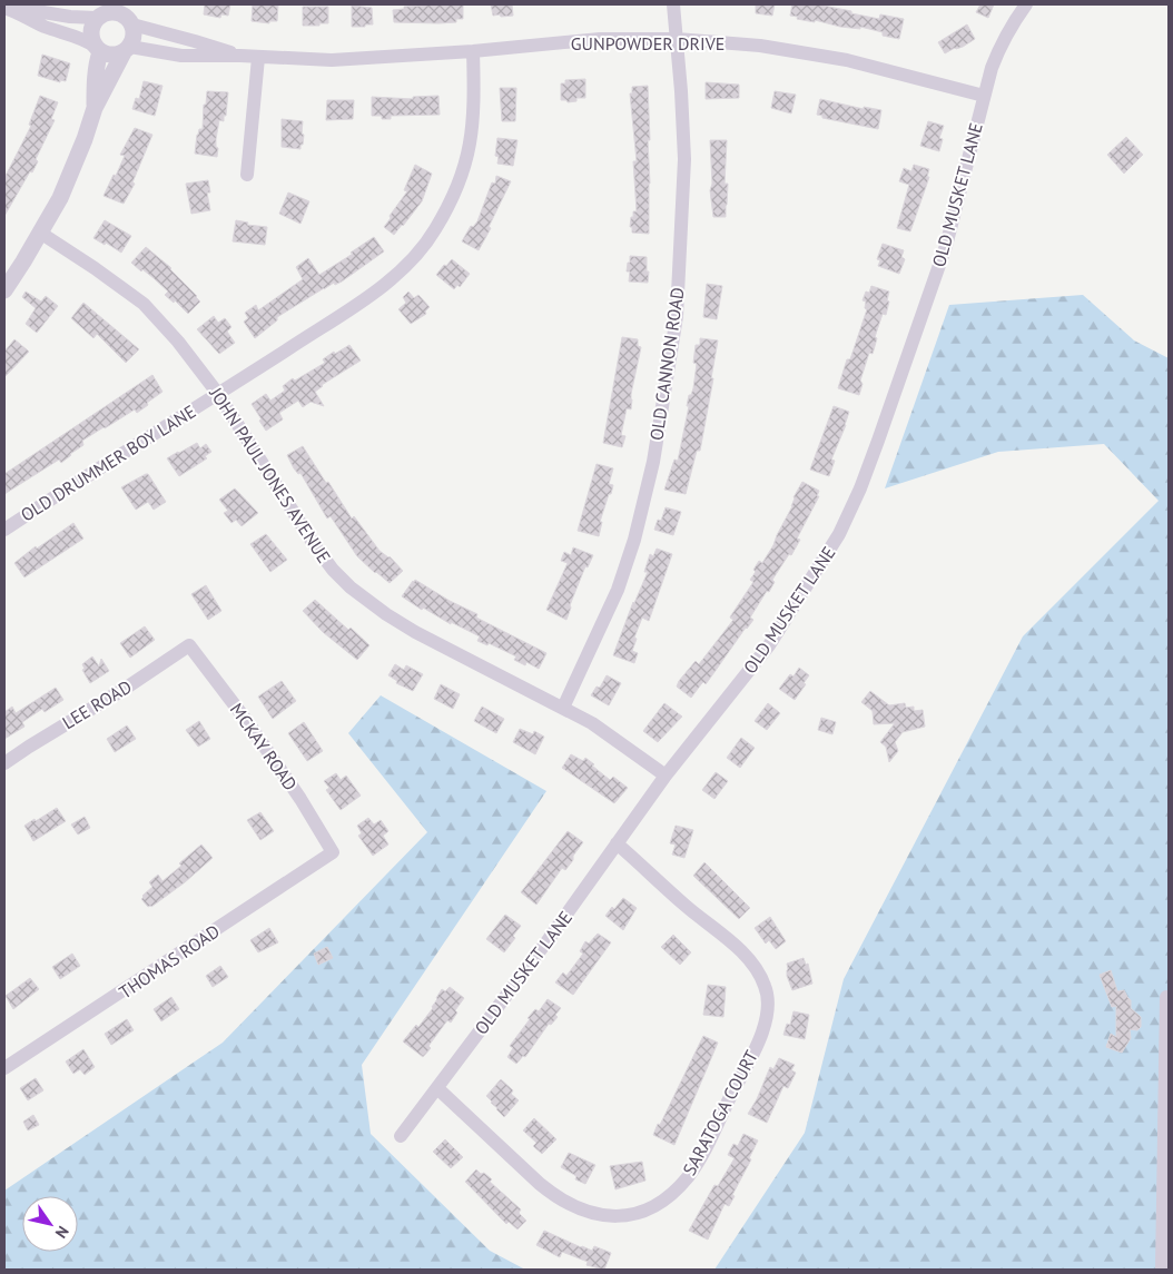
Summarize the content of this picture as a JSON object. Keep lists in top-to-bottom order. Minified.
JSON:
{"streets":{"street":["GUNPOWDER DRIVE","OLD MUSKET LANE","OLD CANNON ROAD","OLD DRUMMER BOY LANE","JOHN PAUL JONES AVENUE","LEE ROAD","MCKAY ROAD","THOMAS ROAD","SARATOGA COURT"]},"crossings":[["GUNPOWDER DRIVE","OLD MUSKET LANE"],["GUNPOWDER DRIVE","OLD CANNON ROAD"],["GUNPOWDER DRIVE","OLD DRUMMER BOY LANE"],["OLD MUSKET LANE","JOHN PAUL JONES AVENUE"],["OLD MUSKET LANE","SARATOGA COURT"],["OLD CANNON ROAD","JOHN PAUL JONES AVENUE"],["OLD DRUMMER BOY LANE","JOHN PAUL JONES AVENUE"],["LEE ROAD","MCKAY ROAD"],["MCKAY ROAD","THOMAS ROAD"]],"north":"bottom right"}
